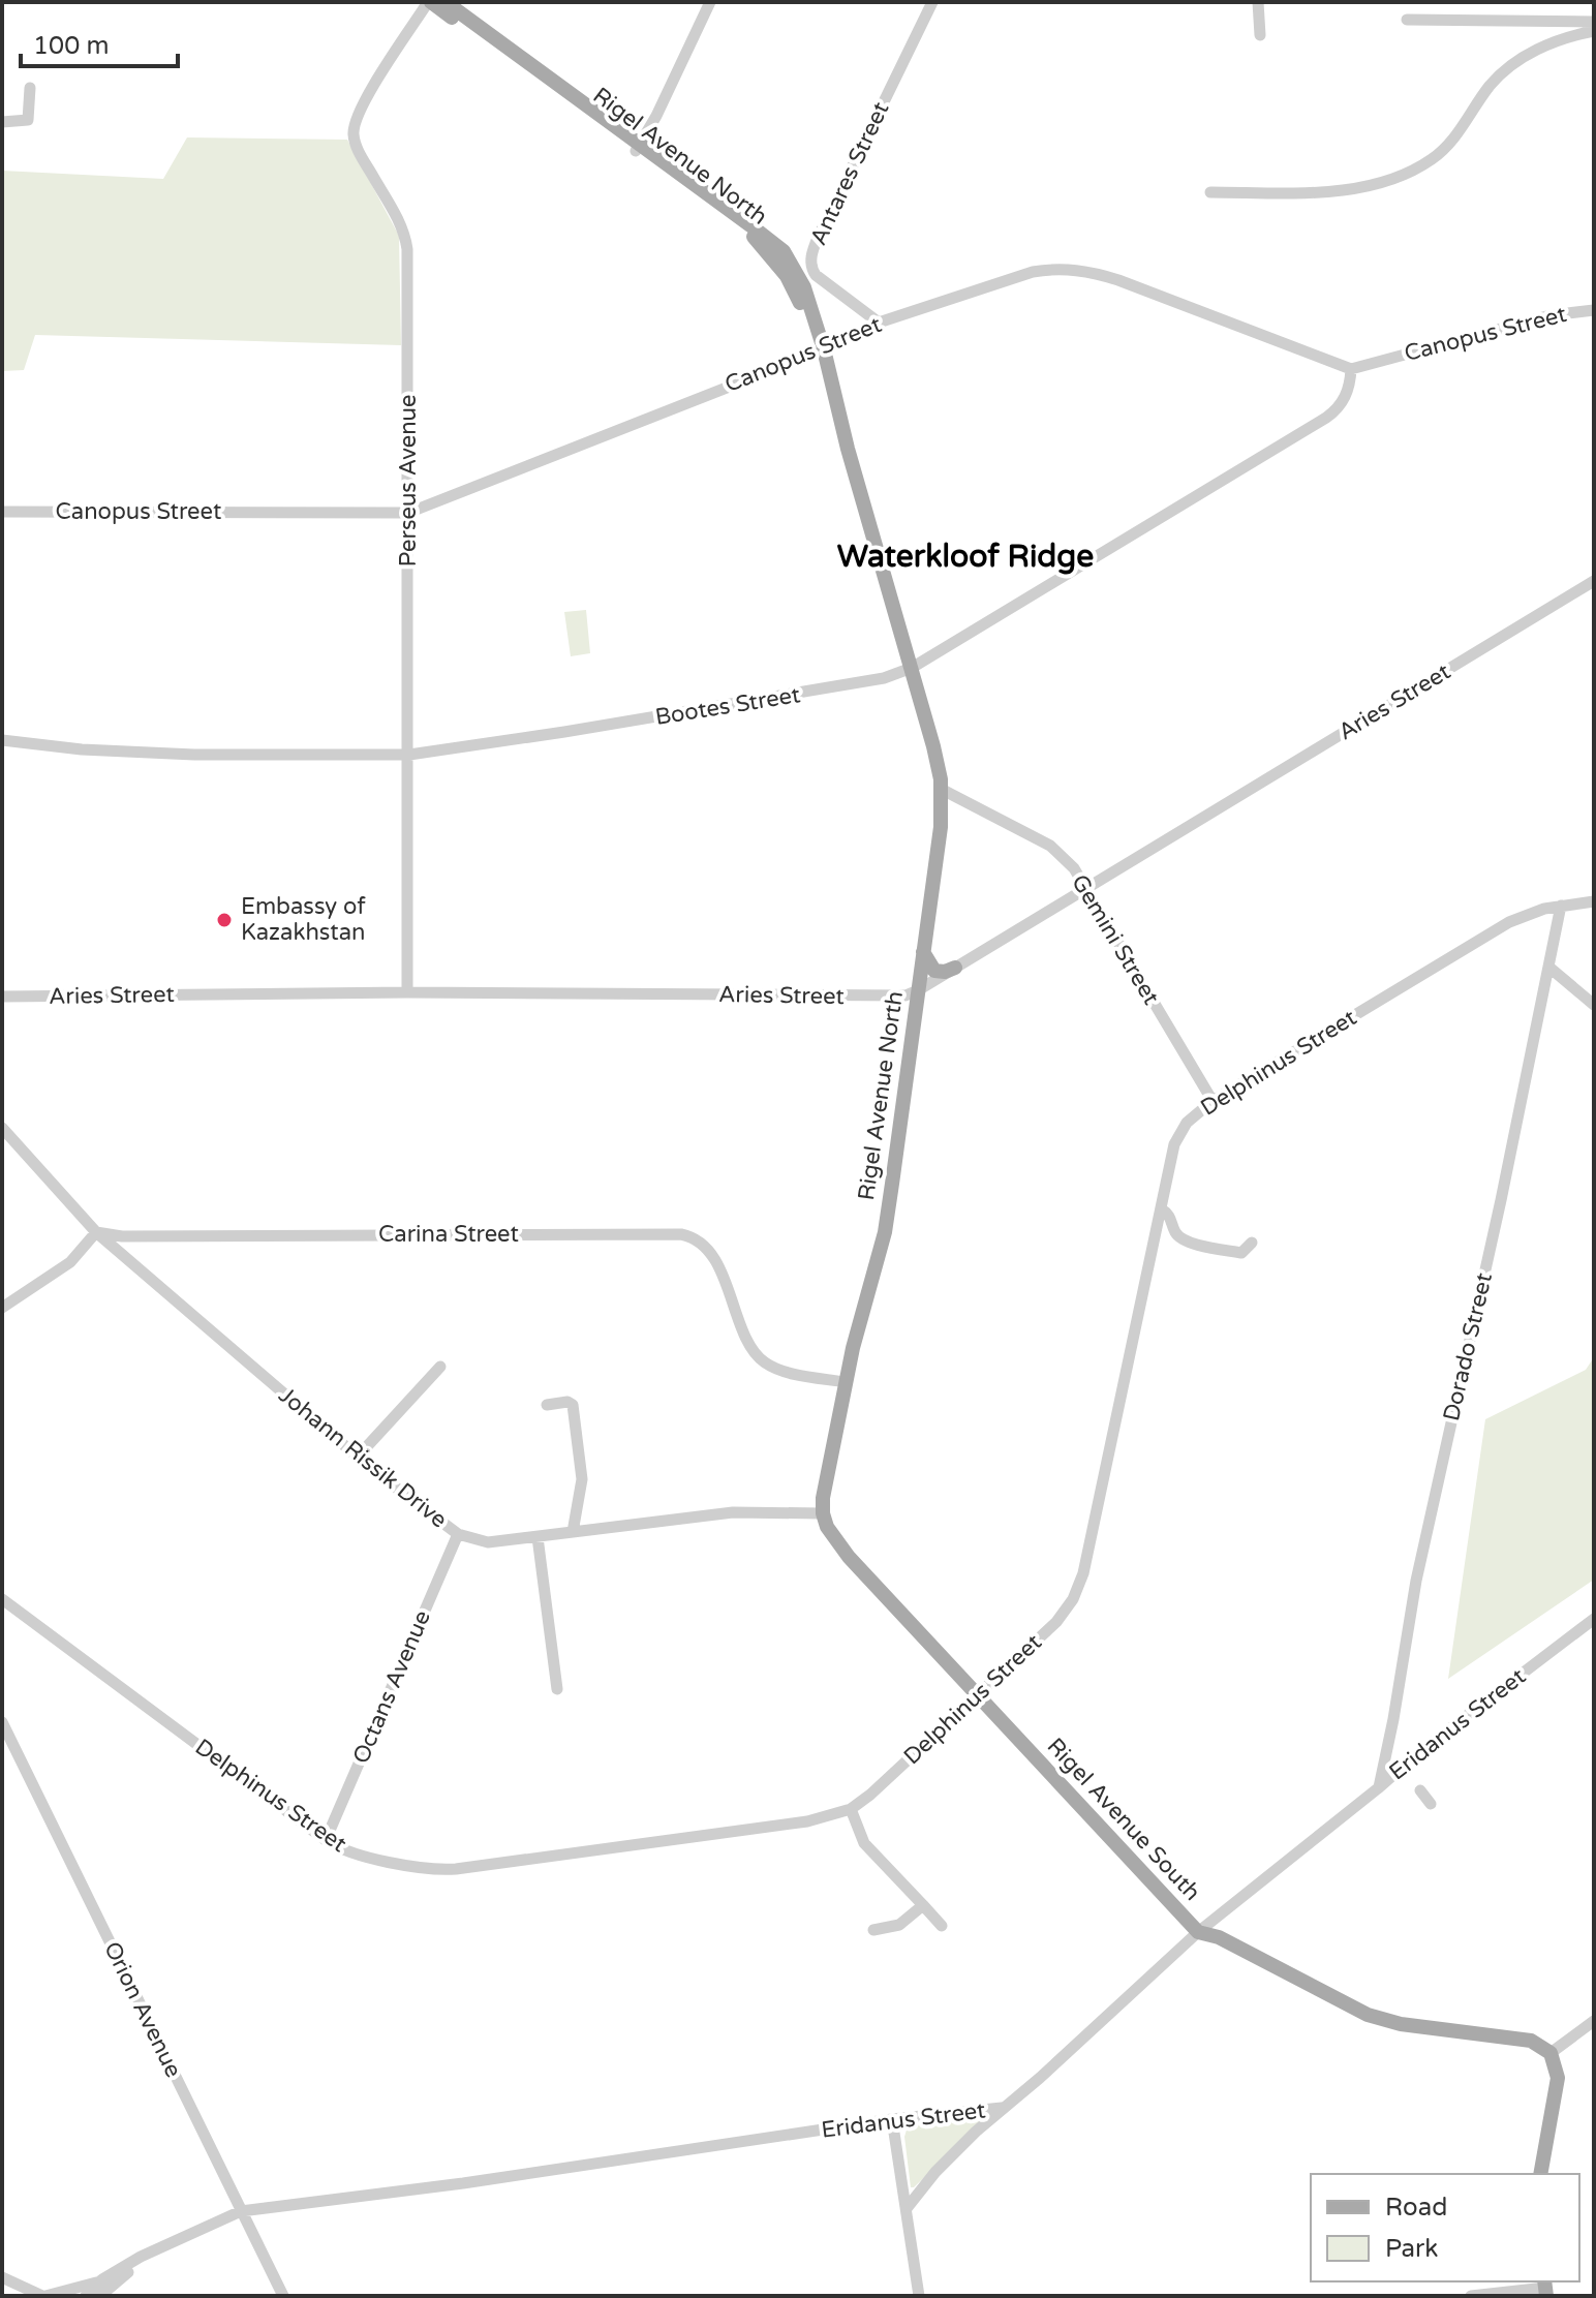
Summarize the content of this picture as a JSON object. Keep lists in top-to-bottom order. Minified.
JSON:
{"streets":{"main road":["Rigel Avenue North","Rigel Avenue South"],"street":["Antares Street","Canopus Street","Perseus Avenue","Aries Street","Bootes Street","Gemini Street","Delphinus Street","Carina Street","Dorado Street","Johann Rissik Drive","Octans Avenue","Eridanus Street","Orion Avenue"]},"crossings":[["Rigel Avenue North","Canopus Street"],["Rigel Avenue North","Perseus Avenue"],["Rigel Avenue North","Aries Street"],["Rigel Avenue North","Bootes Street"],["Rigel Avenue North","Gemini Street"],["Rigel Avenue North","Carina Street"],["Rigel Avenue North","Johann Rissik Drive"],["Antares Street","Canopus Street"],["Canopus Street","Perseus Avenue"],["Canopus Street","Bootes Street"],["Perseus Avenue","Aries Street"],["Perseus Avenue","Bootes Street"],["Aries Street","Gemini Street"],["Gemini Street","Delphinus Street"],["Delphinus Street","Dorado Street"],["Delphinus Street","Octans Avenue"],["Delphinus Street","Rigel Avenue South"],["Carina Street","Johann Rissik Drive"],["Dorado Street","Eridanus Street"],["Johann Rissik Drive","Octans Avenue"],["Eridanus Street","Rigel Avenue South"],["Eridanus Street","Orion Avenue"]],"districts":["Waterkloof Ridge"],"places":["Embassy of Kazakhstan"],"legend":["Road","Park"],"scale_bar":"100 m"}
